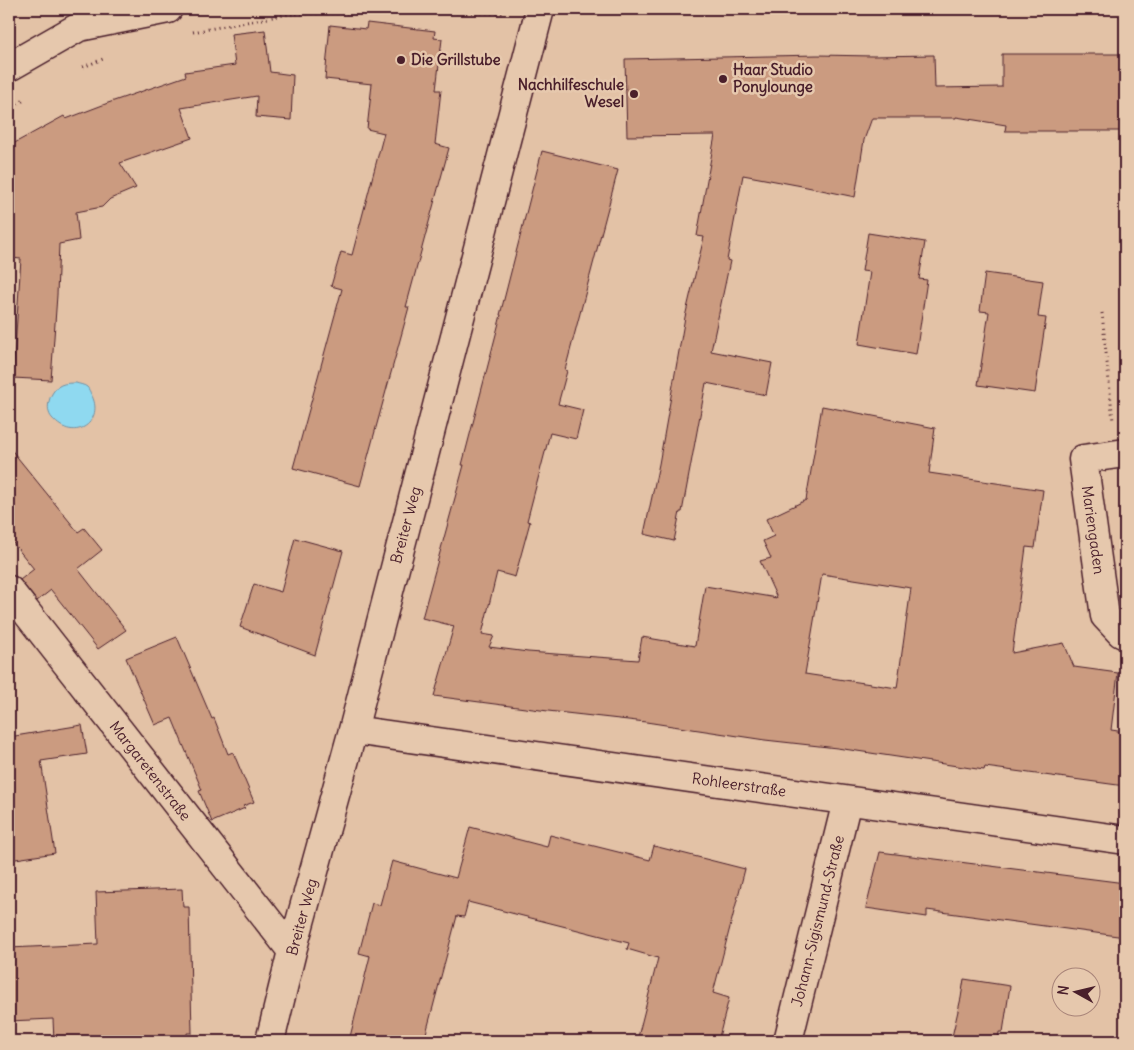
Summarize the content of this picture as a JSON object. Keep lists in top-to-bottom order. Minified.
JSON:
{"streets":{"street":["Breiter Weg","Mariengaden","Margaretenstraße","Rohleerstraße","Johann-Sigismund-Straße"]},"crossings":[["Breiter Weg","Margaretenstraße"],["Breiter Weg","Rohleerstraße"],["Rohleerstraße","Johann-Sigismund-Straße"]],"places":["Die Grillstube","Haar Studio Ponylounge","Nachhilfeschule Wesel"],"north":"left"}
